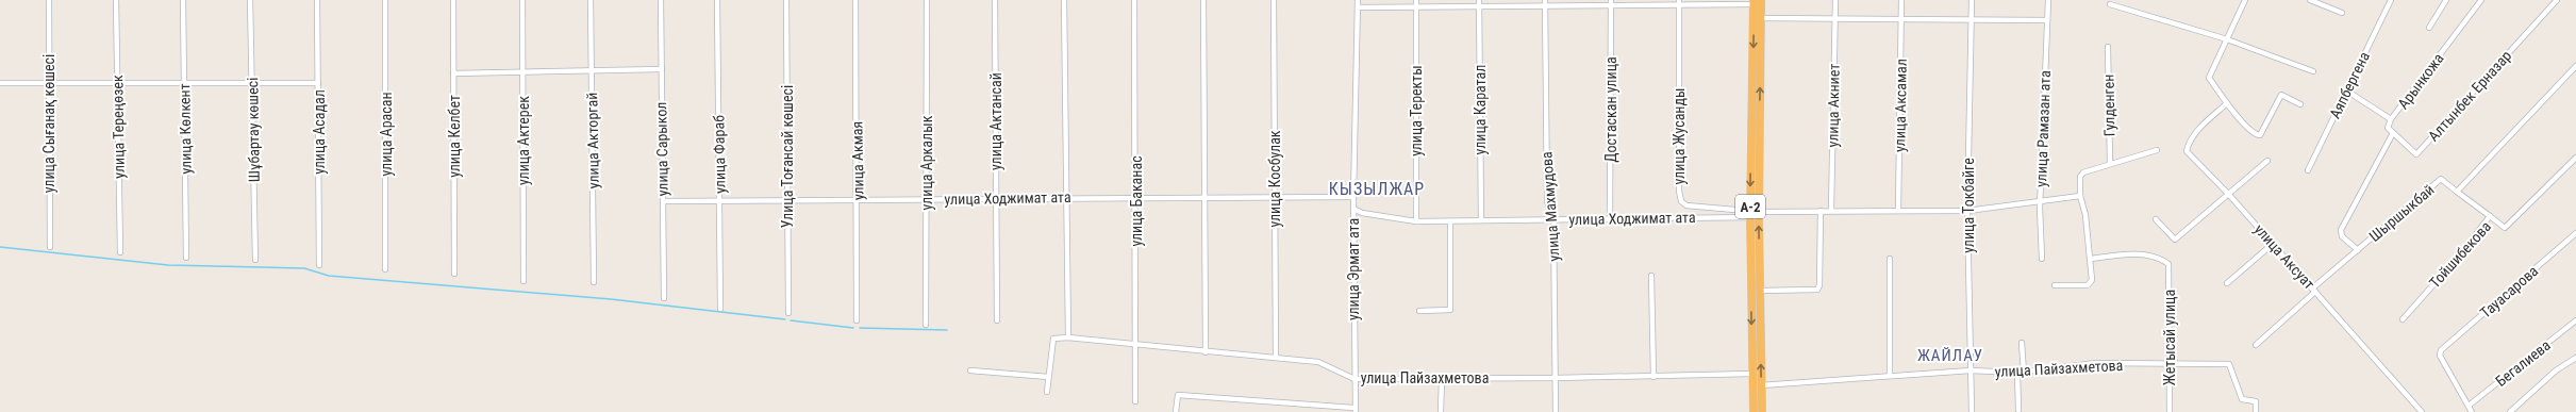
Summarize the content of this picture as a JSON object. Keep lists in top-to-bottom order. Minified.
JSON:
{"streets":{"highway":["A-2"],"street":["Арынкожа","Аяпбергена","Алтынбек Ерназар","улица Акниет","улица Аксамал","Гулденген","улица Каратал","Достаскан улица","улица Теректы","улица Актансай","улица Сығанақ көшесі","улица Тереңөзек","улица Көлкент","улица Рамазан ата","Шұбартау көшесі","улица Асадал","улица Арасан","улица Келбет","улица Жусанды","улица Актерек","улица Акторгай","улица Сарыкол","улица Фараб","Улица Тоғансай көшесі","улица Акмая","улица Аркалык","улица Косбулак","улица Ходжимат ата","улица Баканас","улица Токбайге","улица Махмудова","Шыршыкбай","Тойшибекова","улица Аксуат","улица Эрмат ата","Тауасарова","Жетысай улица","Бегалиева","улица Пайзахметова"]},"crossings":[["Арынкожа","Аяпбергена"],["улица Акниет","улица Ходжимат ата"],["улица Аксамал","улица Ходжимат ата"],["улица Каратал","улица Ходжимат ата"],["Достаскан улица","улица Ходжимат ата"],["улица Теректы","улица Ходжимат ата"],["улица Актансай","улица Ходжимат ата"],["улица Рамазан ата","улица Ходжимат ата"],["улица Жусанды","улица Ходжимат ата"],["улица Жусанды","A-2"],["улица Сарыкол","улица Ходжимат ата"],["улица Фараб","улица Ходжимат ата"],["Улица Тоғансай көшесі","улица Ходжимат ата"],["улица Акмая","улица Ходжимат ата"],["улица Аркалык","улица Ходжимат ата"],["улица Косбулак","улица Ходжимат ата"],["улица Косбулак","улица Пайзахметова"],["улица Ходжимат ата","улица Баканас"],["улица Ходжимат ата","улица Токбайге"],["улица Ходжимат ата","улица Махмудова"],["улица Ходжимат ата","A-2"],["улица Ходжимат ата","улица Эрмат ата"],["улица Баканас","улица Пайзахметова"],["улица Токбайге","улица Пайзахметова"],["улица Махмудова","улица Пайзахметова"],["A-2","улица Пайзахметова"],["Шыршыкбай","улица Аксуат"],["улица Эрмат ата","улица Пайзахметова"],["Тауасарова","Бегалиева"],["Жетысай улица","улица Пайзахметова"]],"districts":["КЫЗЫЛЖАР","ЖАЙЛАУ"]}
